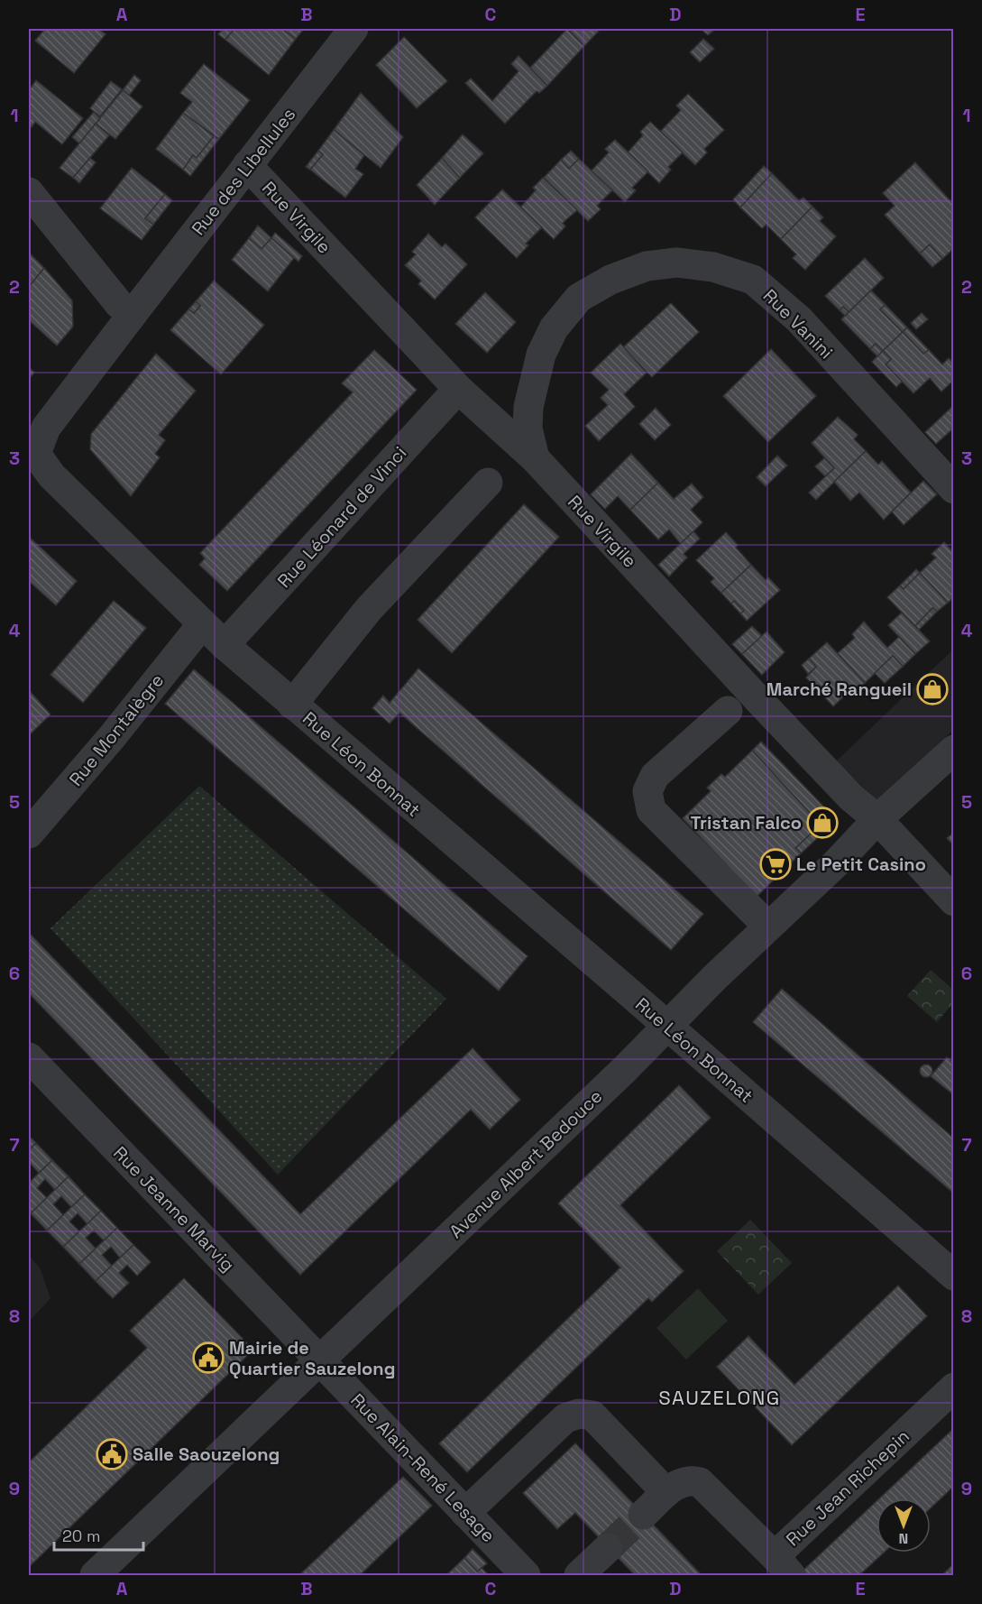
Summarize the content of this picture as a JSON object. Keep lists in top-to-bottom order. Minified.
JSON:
{"streets":{"street":["Rue des Libellules","Rue Virgile","Rue Vanini","Rue Léonard de Vinci","Rue Montalègre","Rue Léon Bonnat","Avenue Albert Bedouce","Rue Jeanne Marvig","Rue Alain-René Lesage","Rue Jean Richepin"]},"crossings":[["Rue des Libellules","Rue Virgile"],["Rue des Libellules","Rue Léon Bonnat"],["Rue Virgile","Rue Vanini"],["Rue Virgile","Rue Léonard de Vinci"],["Rue Virgile","Avenue Albert Bedouce"],["Rue Léonard de Vinci","Rue Léon Bonnat"],["Rue Montalègre","Rue Léon Bonnat"],["Rue Léon Bonnat","Avenue Albert Bedouce"],["Avenue Albert Bedouce","Rue Jeanne Marvig"],["Avenue Albert Bedouce","Rue Alain-René Lesage"],["Rue Jeanne Marvig","Rue Alain-René Lesage"]],"districts":["SAUZELONG"],"places":{"shop":["Marché Rangueil","Tristan Falco"],"supermarket":["Le Petit Casino"],"public building":["Mairie de Quartier Sauzelong","Salle Saouzelong"]},"scale_bar":"20 m","north":"bottom","grid":{"columns":["A","B","C","D","E"],"rows":["1","2","3","4","5","6","7","8","9"]}}
